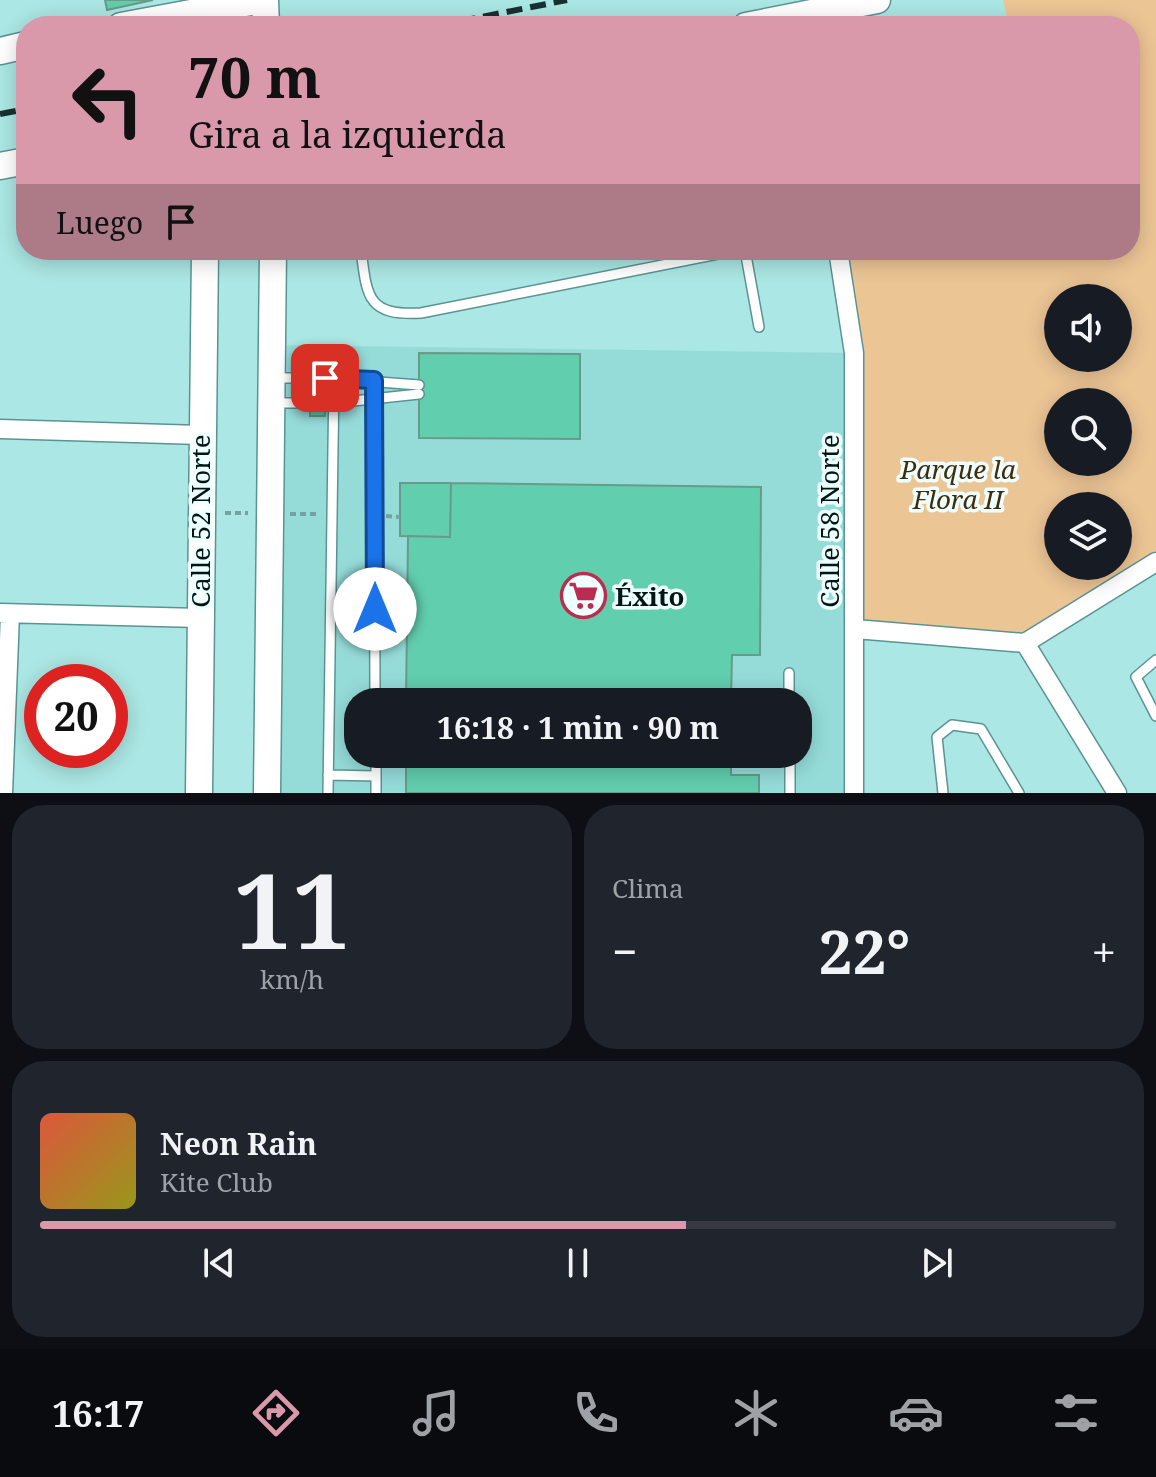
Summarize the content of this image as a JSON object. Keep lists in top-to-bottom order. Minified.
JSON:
{"streets":{"main road":["Calle 52 Norte"],"street":["Calle 58 Norte"]},"parks":["Parque la Flora II"],"places":{"supermarket":["Éxito"]},"page":{"turn":["70 m","Gira a la izquierda"],"then":"Luego","limit":"20","trip":"16:18 · 1 min · 90 m","tile":[["11","km/h"],"Clima"],"heat":["−","22°","+"],"song":["Neon Rain","Kite Club"],"tabs":"16:17"}}
